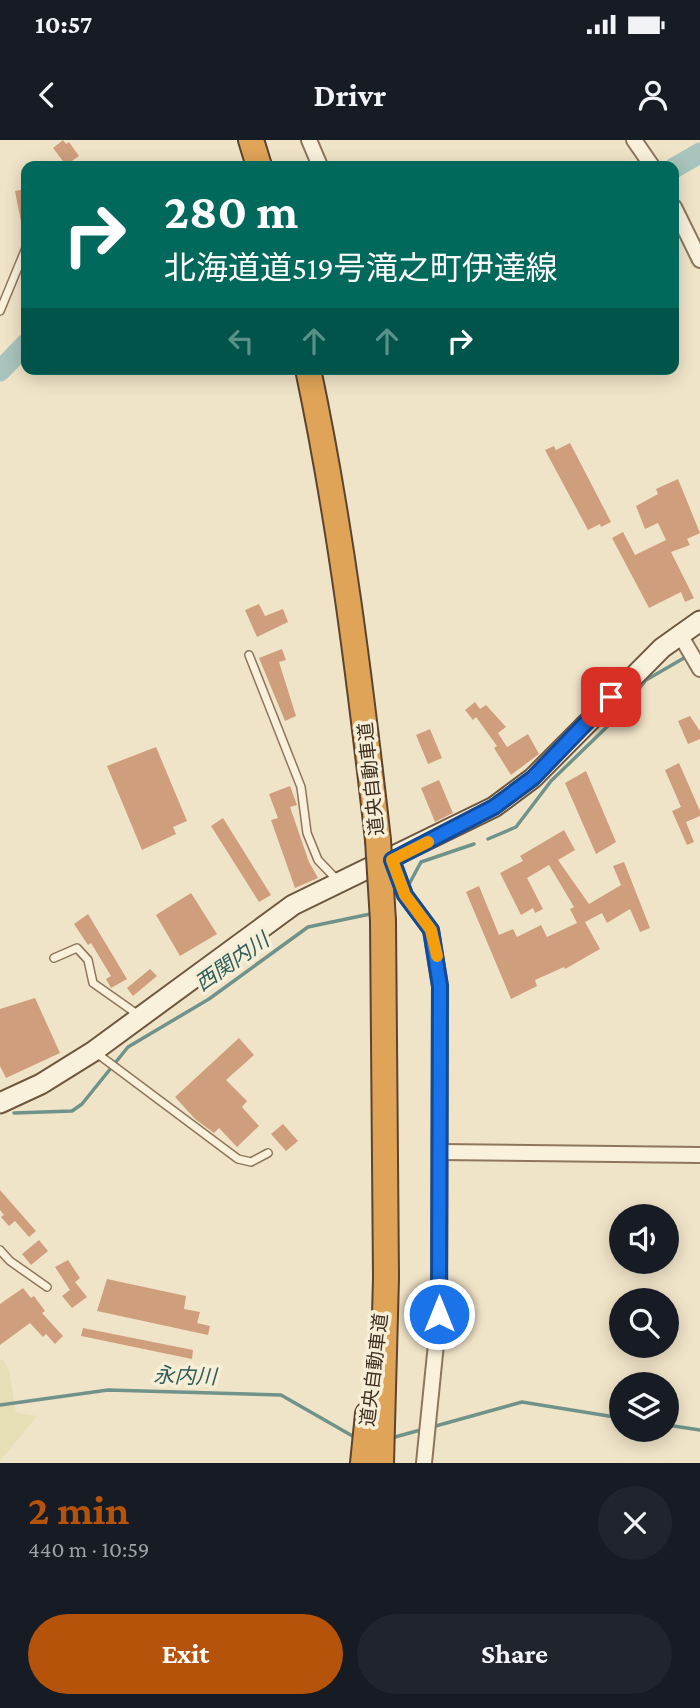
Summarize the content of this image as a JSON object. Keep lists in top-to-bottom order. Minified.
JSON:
{"streets":{"highway":["道央自動車道"]},"water":["西関内川","永内川"],"page":{"status":"10:57","header":"Drivr","turn":["280 m","北海道道519号滝之町伊達線"],"heading":["2 min","440 m · 10:59"],"buttons":["Exit","Share"]}}
